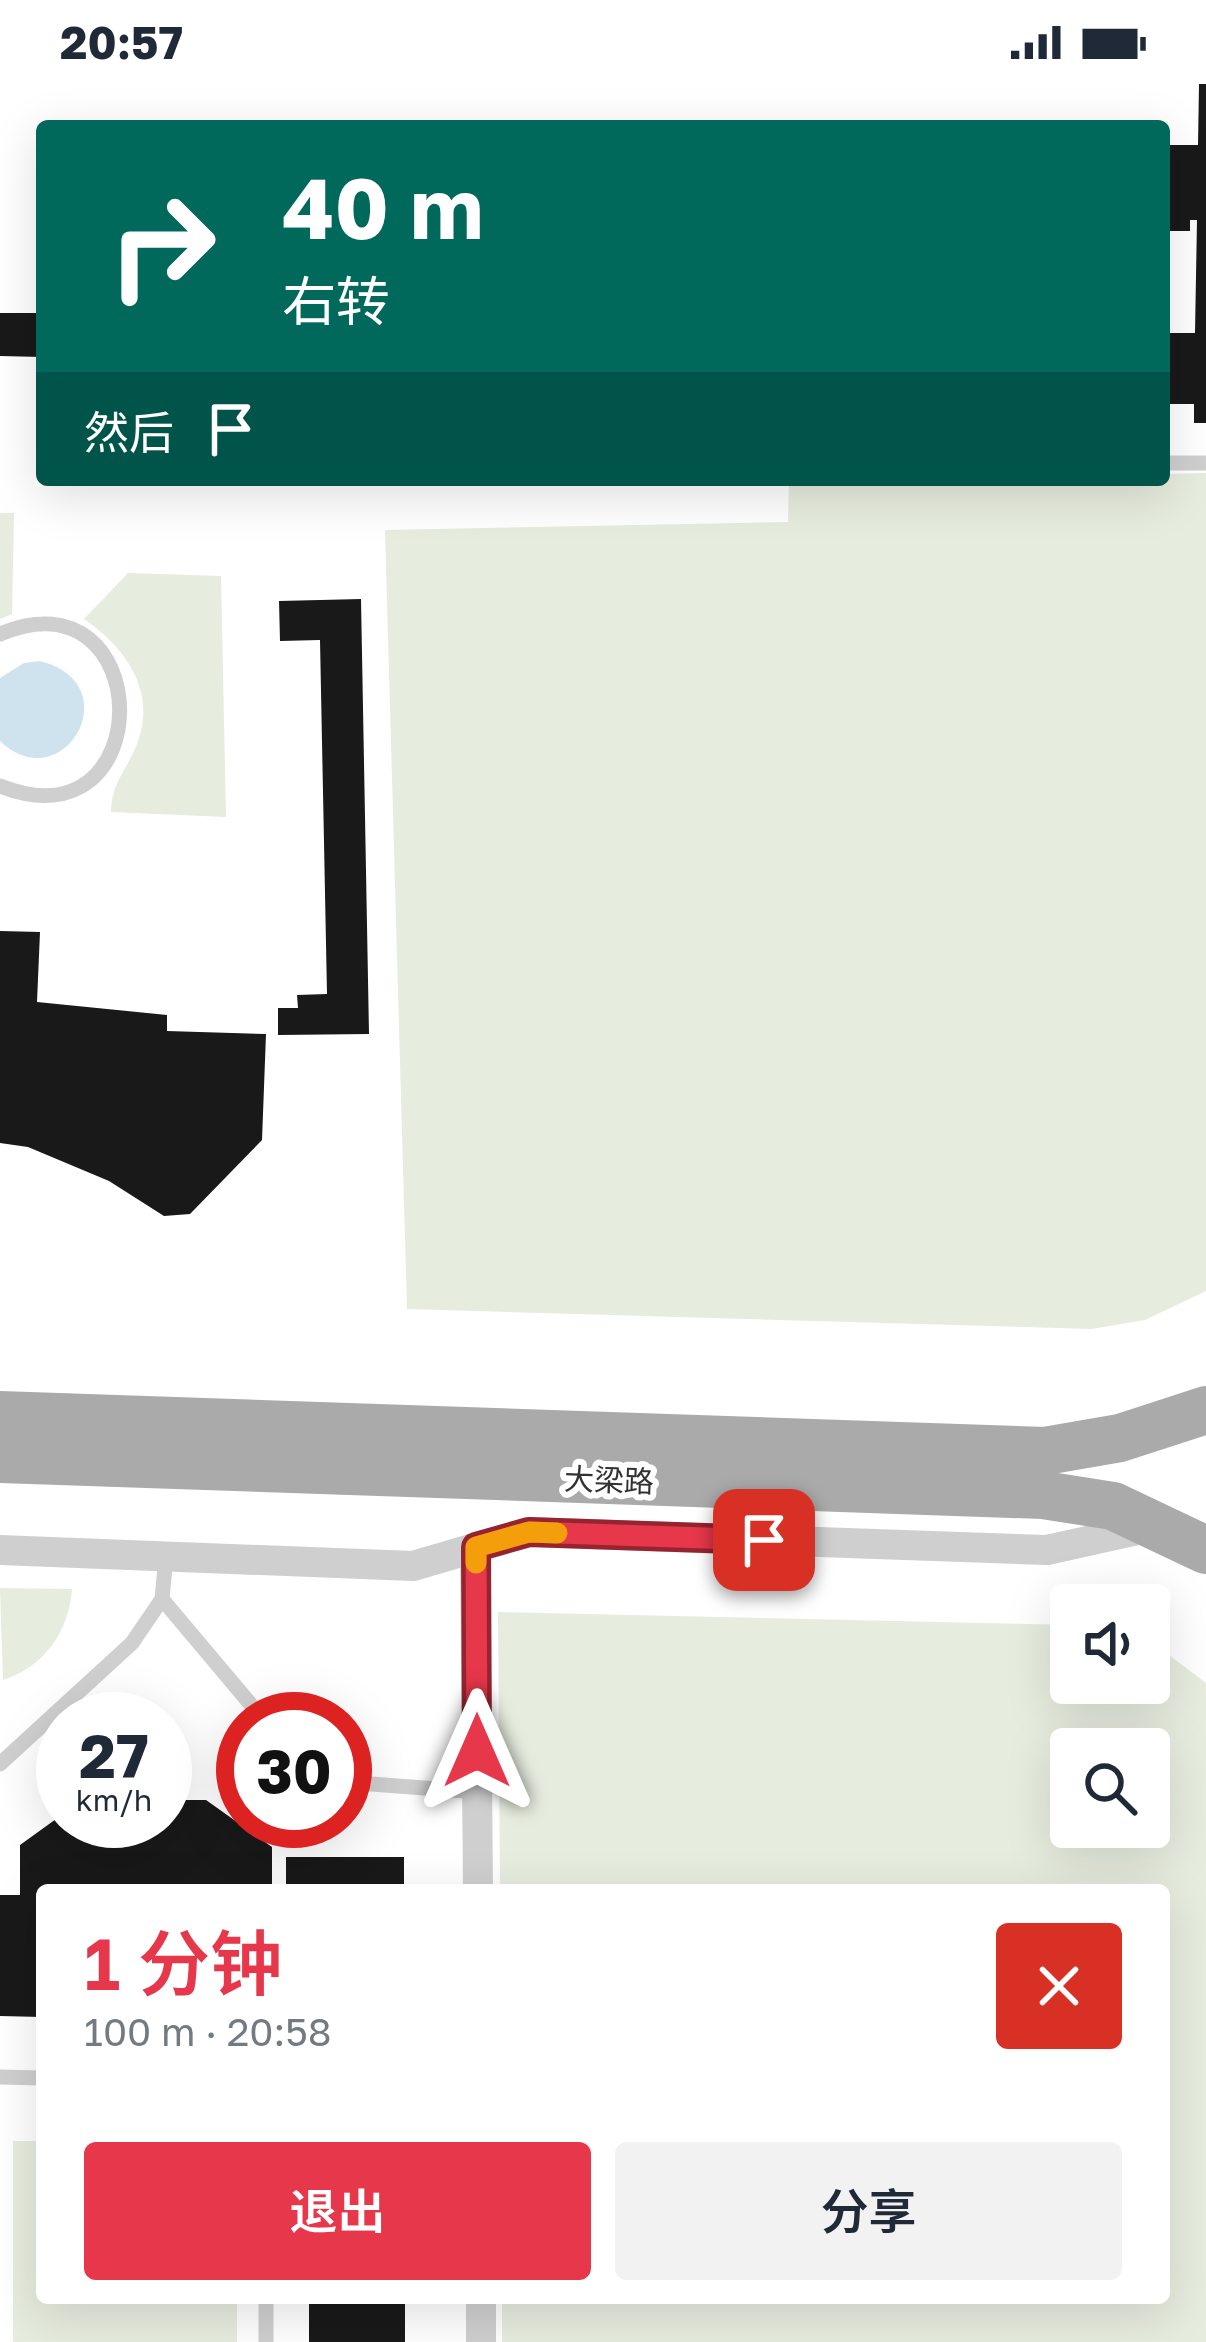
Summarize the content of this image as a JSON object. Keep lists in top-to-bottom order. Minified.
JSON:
{"streets":{"main road":["大梁路"]},"page":{"status":"20:57","turn":["40 m","右转"],"then":"然后","speed":"27 km/h","limit":"30","heading":["1 分钟","100 m · 20:58"],"buttons":["退出","分享"]}}
